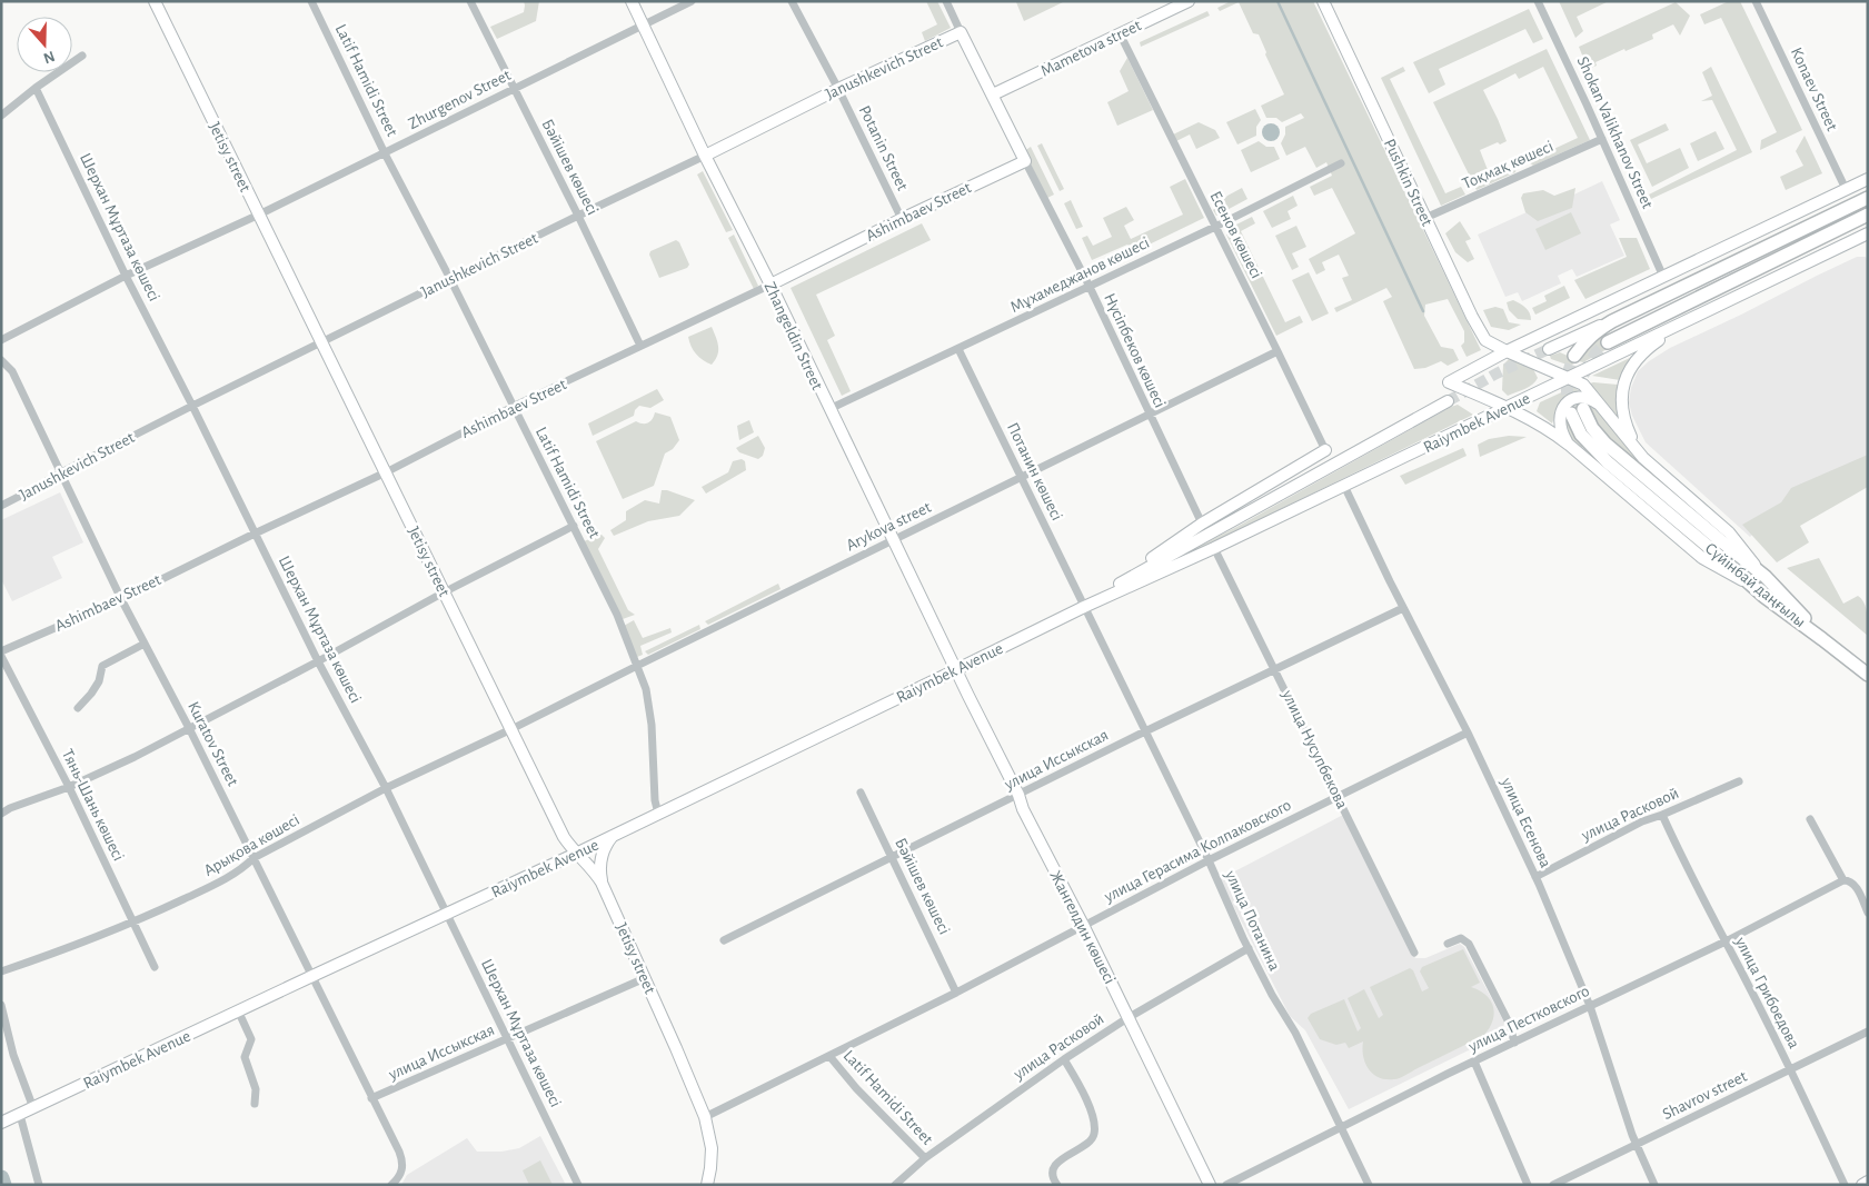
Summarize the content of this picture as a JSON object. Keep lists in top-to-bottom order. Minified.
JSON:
{"streets":{"main road":["Mametovа street","Janushkevich Street","Jetisy street","Pushkin Street","Ashimbaev Street","Zhangeldin Street","Raiymbek Avenue","Сүйінбай даңғылы","Жангелдин көшесі"],"street":["Latif Hamidi Street","Konaev Street","Zhurgenov Street","Shokan Valikhanov Street","Potanin Street","Тоқмақ көшесі","Бәйішев көшесі","Шерхан Мұртаза көшесі","Есенов көшесі","Мұхамеджанов көшесі","Нүсіпбеков көшесі","Потанин көшесі","Arykova street","Kuratov Street","улица Нусупбекова","улица Иссыкская","Тянь-Шань көшесі","улица Расковой","улица Есенова","Арықова көшесі","улица Герасима Колпаковского","улица Потанина","улица Грибоедова","улица Пестковского","Shavrov street"]},"crossings":[["Mametovа street","Есенов көшесі"],["Janushkevich Street","Latif Hamidi Street"],["Janushkevich Street","Potanin Street"],["Janushkevich Street","Jetisy street"],["Janushkevich Street","Бәйішев көшесі"],["Janushkevich Street","Шерхан Мұртаза көшесі"],["Janushkevich Street","Zhangeldin Street"],["Janushkevich Street","Kuratov Street"],["Latif Hamidi Street","Zhurgenov Street"],["Latif Hamidi Street","Ashimbaev Street"],["Latif Hamidi Street","Raiymbek Avenue"],["Latif Hamidi Street","Arykova street"],["Latif Hamidi Street","улица Расковой"],["Latif Hamidi Street","улица Герасима Колпаковского"],["Zhurgenov Street","Jetisy street"],["Zhurgenov Street","Бәйішев көшесі"],["Zhurgenov Street","Шерхан Мұртаза көшесі"],["Zhurgenov Street","Zhangeldin Street"],["Shokan Valikhanov Street","Тоқмақ көшесі"],["Potanin Street","Ashimbaev Street"],["Jetisy street","Ashimbaev Street"],["Jetisy street","Raiymbek Avenue"],["Jetisy street","Arykova street"],["Jetisy street","улица Иссыкская"],["Jetisy street","Арықова көшесі"],["Jetisy street","улица Герасима Колпаковского"],["Тоқмақ көшесі","Pushkin Street"],["Бәйішев көшесі","Ashimbaev Street"],["Бәйішев көшесі","улица Иссыкская"],["Бәйішев көшесі","улица Герасима Колпаковского"],["Pushkin Street","Raiymbek Avenue"],["Pushkin Street","Сүйінбай даңғылы"],["Ashimbaev Street","Шерхан Мұртаза көшесі"],["Ashimbaev Street","Zhangeldin Street"],["Ashimbaev Street","Нүсіпбеков көшесі"],["Ashimbaev Street","Kuratov Street"],["Шерхан Мұртаза көшесі","Raiymbek Avenue"],["Шерхан Мұртаза көшесі","улица Иссыкская"],["Шерхан Мұртаза көшесі","Арықова көшесі"],["Есенов көшесі","Мұхамеджанов көшесі"],["Есенов көшесі","Raiymbek Avenue"],["Есенов көшесі","Arykova street"],["Мұхамеджанов көшесі","Zhangeldin Street"],["Мұхамеджанов көшесі","Нүсіпбеков көшесі"],["Мұхамеджанов көшесі","Потанин көшесі"],["Zhangeldin Street","Raiymbek Avenue"],["Zhangeldin Street","Arykova street"],["Zhangeldin Street","Жангелдин көшесі"],["Нүсіпбеков көшесі","Raiymbek Avenue"],["Нүсіпбеков көшесі","Arykova street"],["Raiymbek Avenue","Потанин көшесі"],["Raiymbek Avenue","Kuratov Street"],["Raiymbek Avenue","улица Нусупбекова"],["Raiymbek Avenue","улица Есенова"],["Raiymbek Avenue","улица Потанина"],["Raiymbek Avenue","Жангелдин көшесі"],["Потанин көшесі","Arykova street"],["Потанин көшесі","улица Потанина"],["Arykova street","Арықова көшесі"],["Kuratov Street","улица Иссыкская"],["Kuratov Street","Арықова көшесі"],["улица Нусупбекова","улица Иссыкская"],["улица Нусупбекова","улица Герасима Колпаковского"],["улица Иссыкская","улица Есенова"],["улица Иссыкская","улица Потанина"],["улица Иссыкская","Жангелдин көшесі"],["Тянь-Шань көшесі","Арықова көшесі"],["улица Расковой","улица Есенова"],["улица Расковой","улица Потанина"],["улица Расковой","Жангелдин көшесі"],["улица Расковой","улица Грибоедова"],["улица Есенова","улица Герасима Колпаковского"],["улица Есенова","улица Пестковского"],["улица Есенова","Shavrov street"],["улица Герасима Колпаковского","улица Потанина"],["улица Герасима Колпаковского","Жангелдин көшесі"],["улица Потанина","улица Пестковского"],["улица Грибоедова","улица Пестковского"],["улица Грибоедова","Shavrov street"]],"north":"bottom"}
